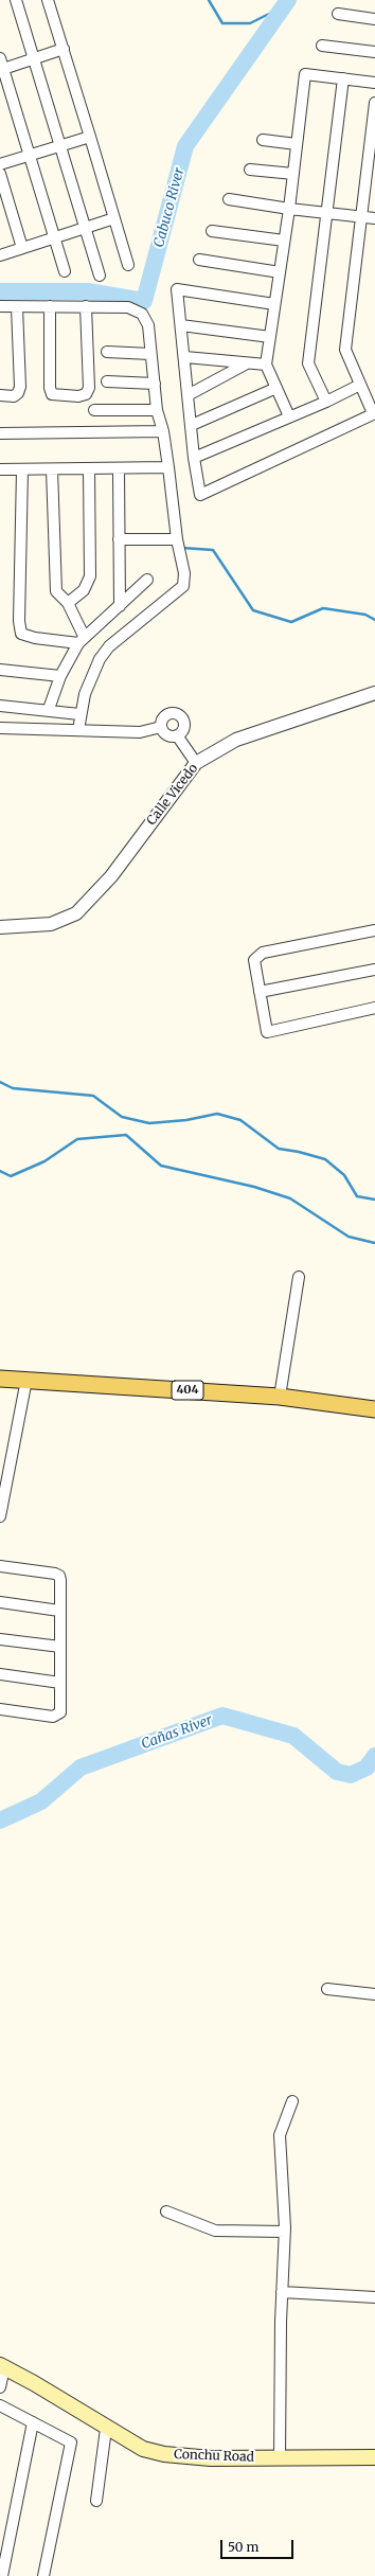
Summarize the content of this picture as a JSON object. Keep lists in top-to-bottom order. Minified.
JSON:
{"streets":{"main road":["404","Conchu Road"],"street":["Calle Vicedo"]},"water":["Cabuco River","Cañas River"],"scale_bar":"50 m"}
